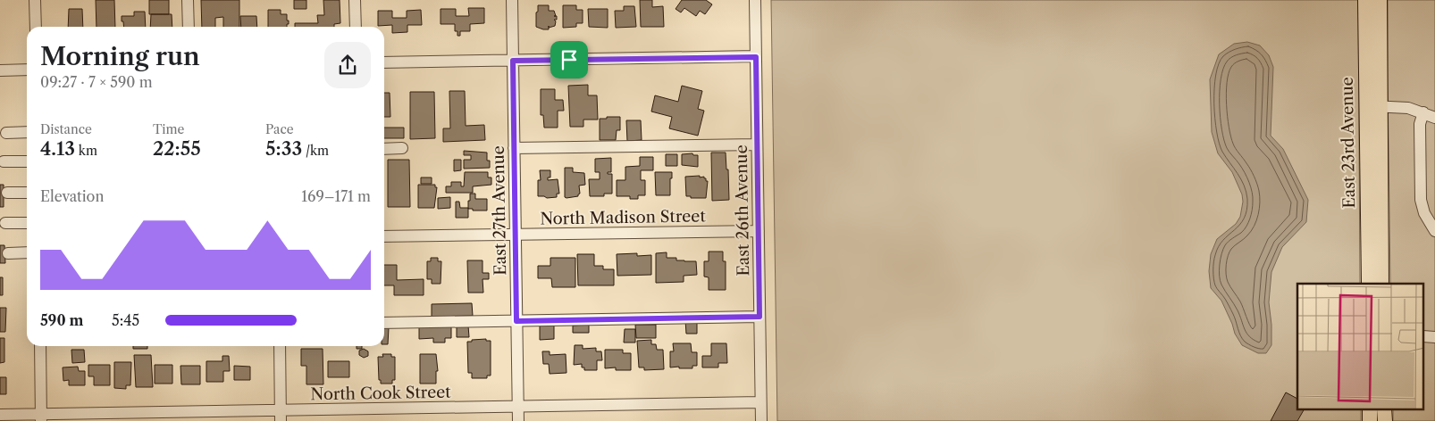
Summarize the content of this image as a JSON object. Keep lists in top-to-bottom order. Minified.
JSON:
{"streets":{"main road":["East 23rd Avenue"],"street":["East 27th Avenue","East 26th Avenue","North Madison Street","North Cook Street"]},"crossings":[["East 27th Avenue","North Madison Street"],["East 27th Avenue","North Cook Street"],["East 26th Avenue","North Madison Street"],["East 26th Avenue","North Cook Street"]],"page":{"heading":["Morning run","09:27 · 7 × 590 m"],"stats":[["Distance","4.13 km"],["Time","22:55"],["Pace","5:33 /km"]],"chart":["Elevation","169–171 m"],"list":[{"name":"590 m","note":"5:45"}]}}
